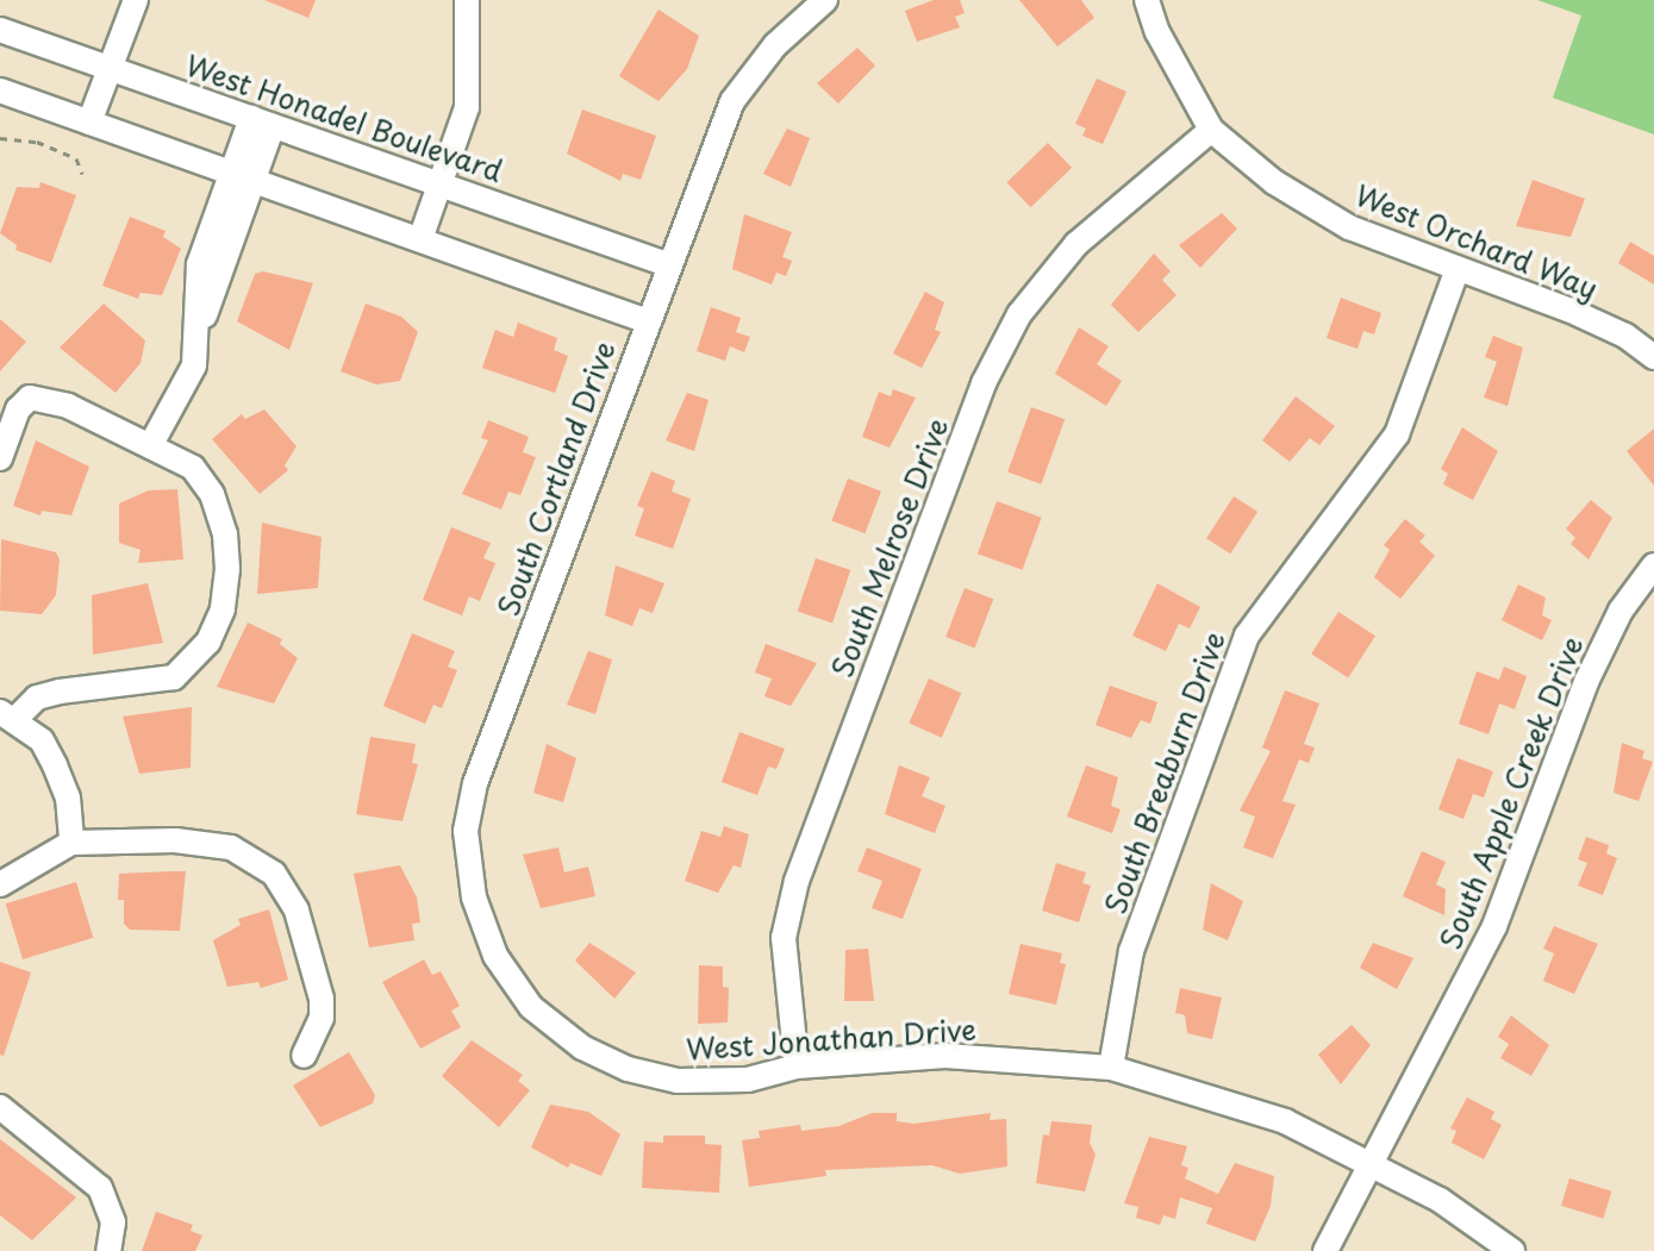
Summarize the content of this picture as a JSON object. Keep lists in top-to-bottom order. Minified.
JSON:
{"streets":{"street":["West Honadel Boulevard","West Orchard Way","South Cortland Drive","South Melrose Drive","South Breaburn Drive","South Apple Creek Drive","West Jonathan Drive"]},"crossings":[["West Honadel Boulevard","South Cortland Drive"],["West Orchard Way","South Melrose Drive"],["West Orchard Way","South Breaburn Drive"],["South Cortland Drive","West Jonathan Drive"],["South Melrose Drive","West Jonathan Drive"],["South Breaburn Drive","West Jonathan Drive"],["South Apple Creek Drive","West Jonathan Drive"]]}
